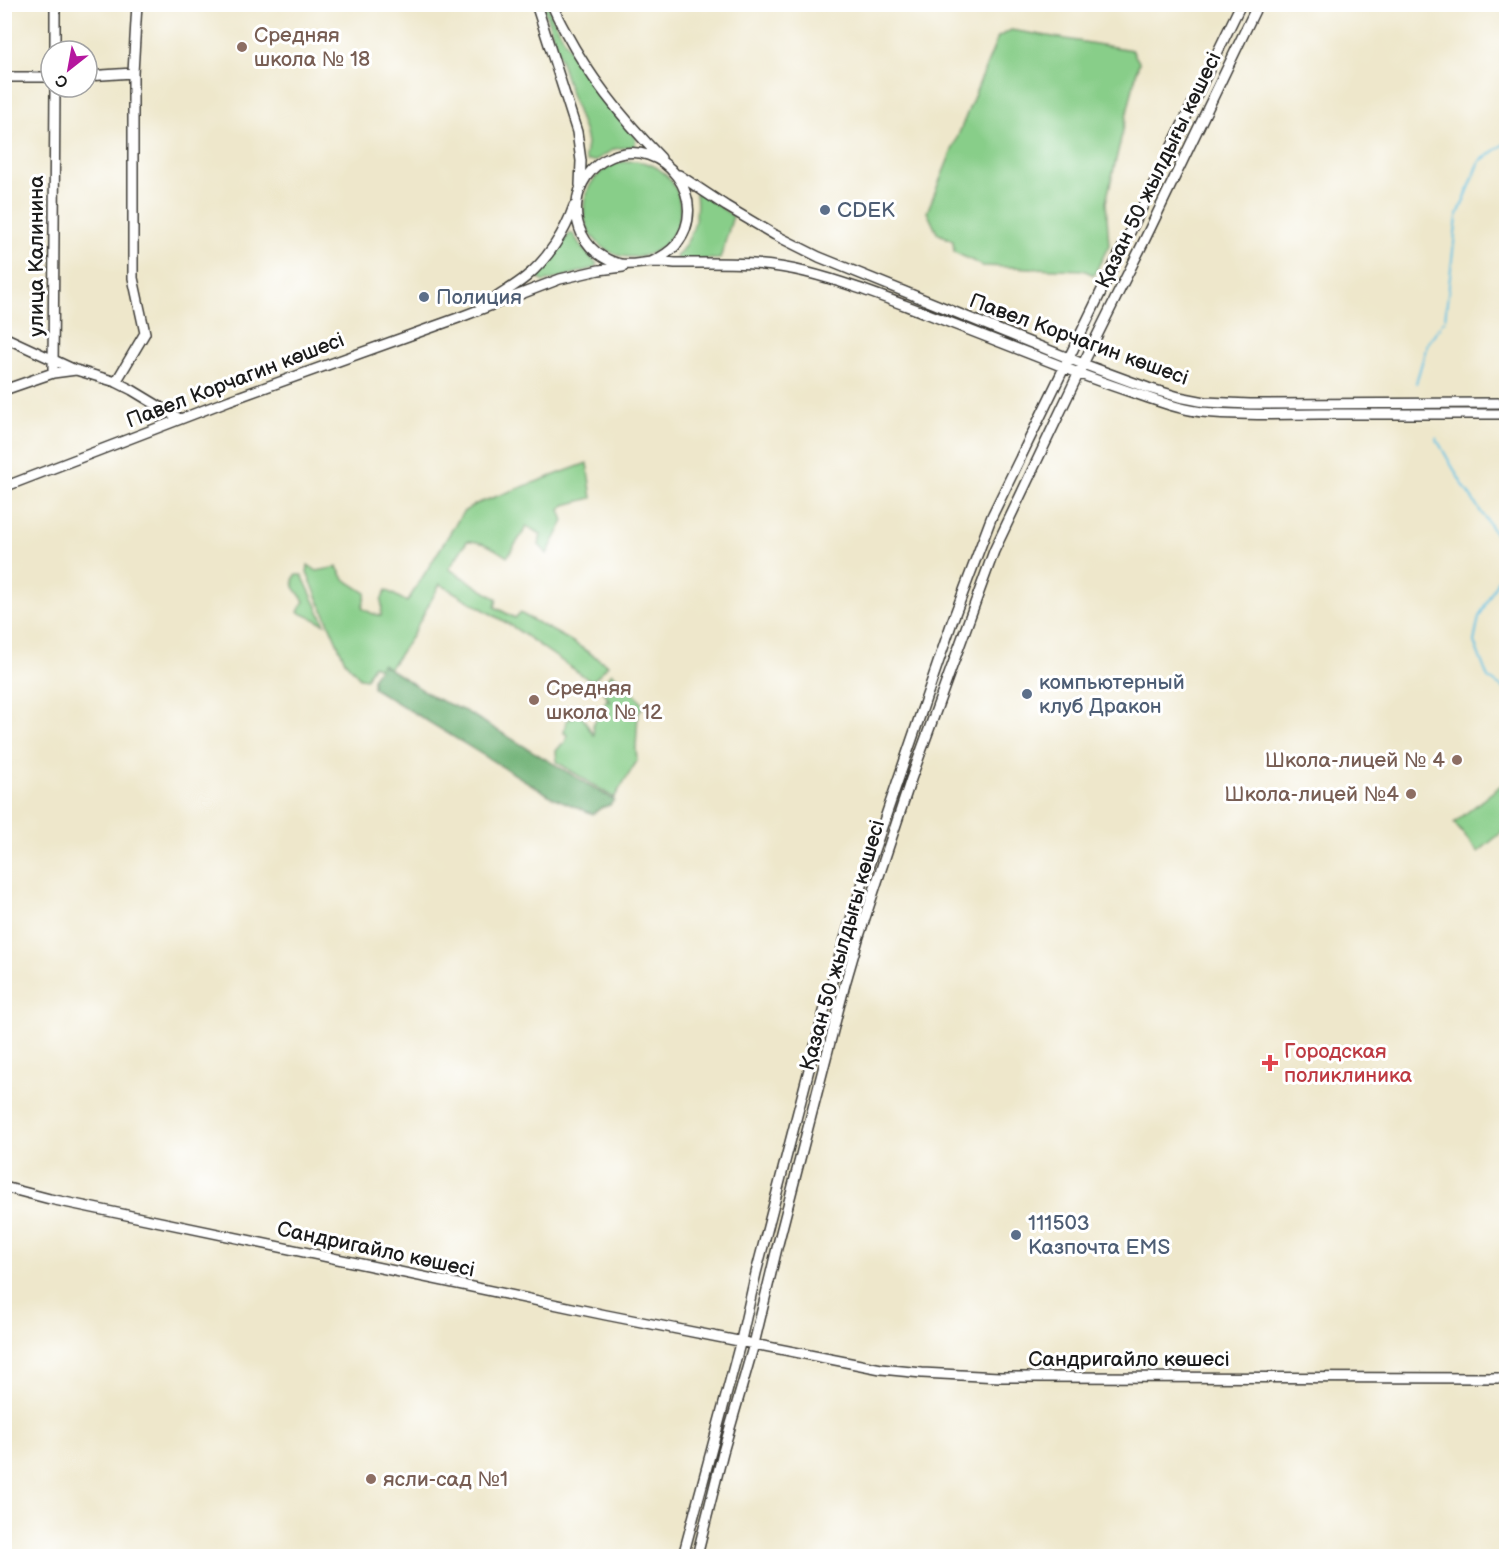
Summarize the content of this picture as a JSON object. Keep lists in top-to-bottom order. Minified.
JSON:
{"streets":{"street":["Қазан 50 жылдығы көшесі","улица Калинина","Павел Корчагин көшесі","Сандригайло көшесі"]},"crossings":[["Қазан 50 жылдығы көшесі","Павел Корчагин көшесі"],["Қазан 50 жылдығы көшесі","Сандригайло көшесі"]],"places":{"other":["Средняя школа № 18","CDEK","Полиция","компьютерный клуб Дракон","Средняя школа № 12","Школа-лицей № 4","Школа-лицей №4","111503 Казпочта EMS","ясли-сад №1"],"health":["Городская поликлиника"]},"north":"bottom left"}
